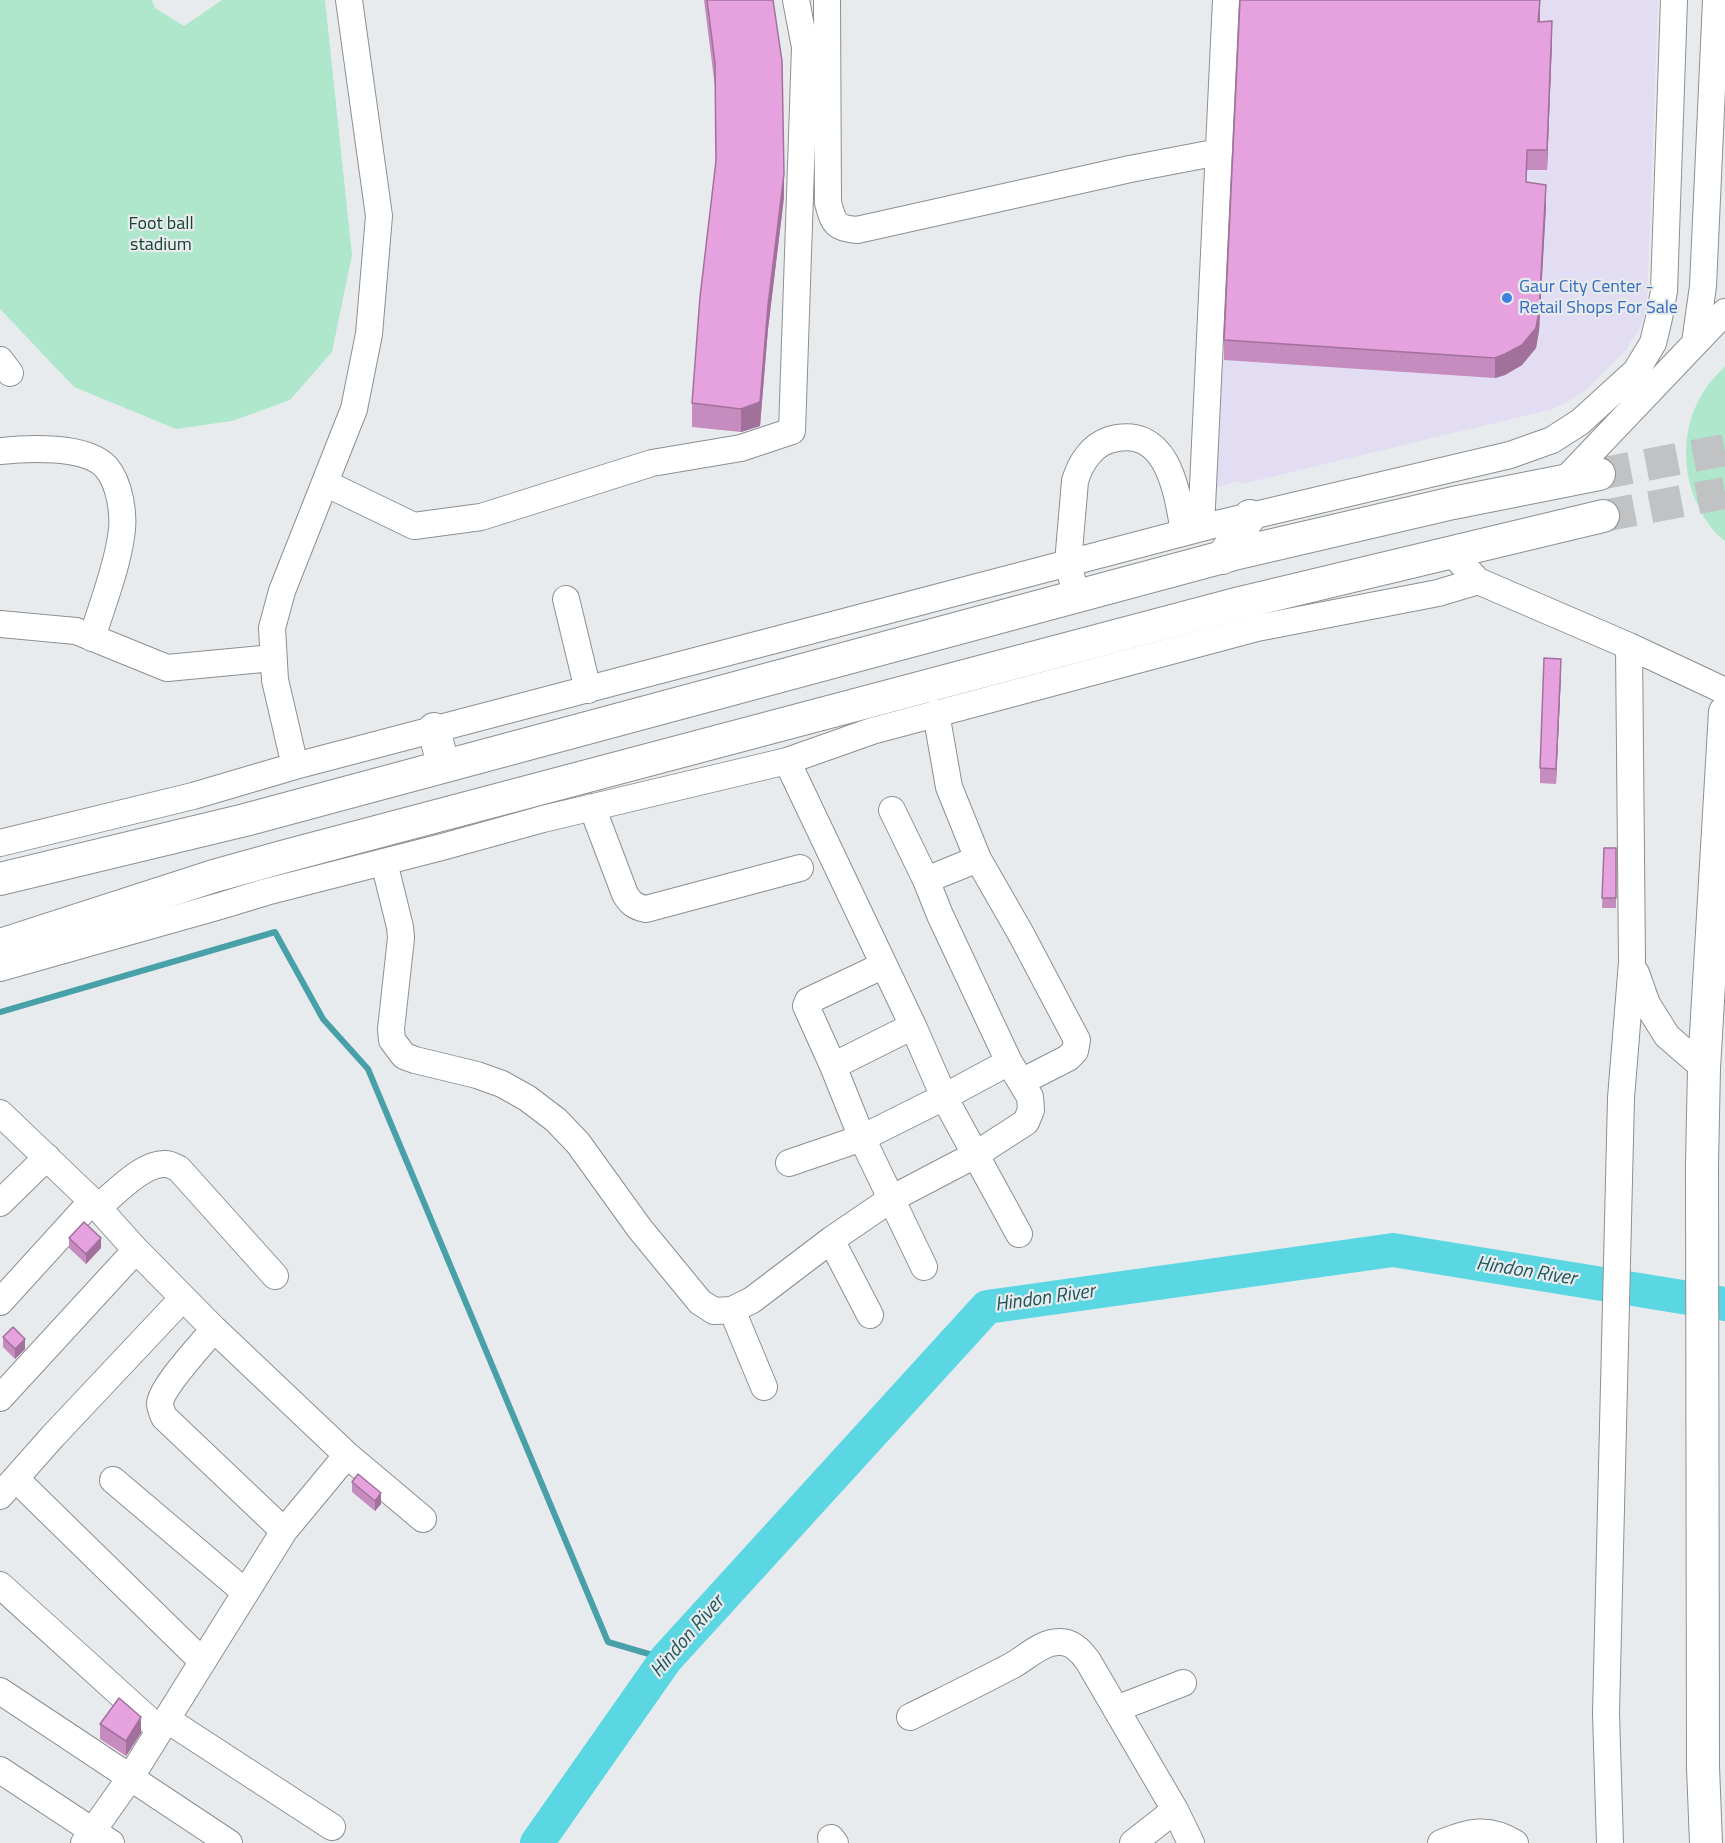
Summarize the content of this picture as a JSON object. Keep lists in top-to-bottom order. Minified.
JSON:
{"water":["Hindon River"],"parks":["Foot ball stadium"],"places":["Gaur City Center - Retail Shops For Sale"]}
